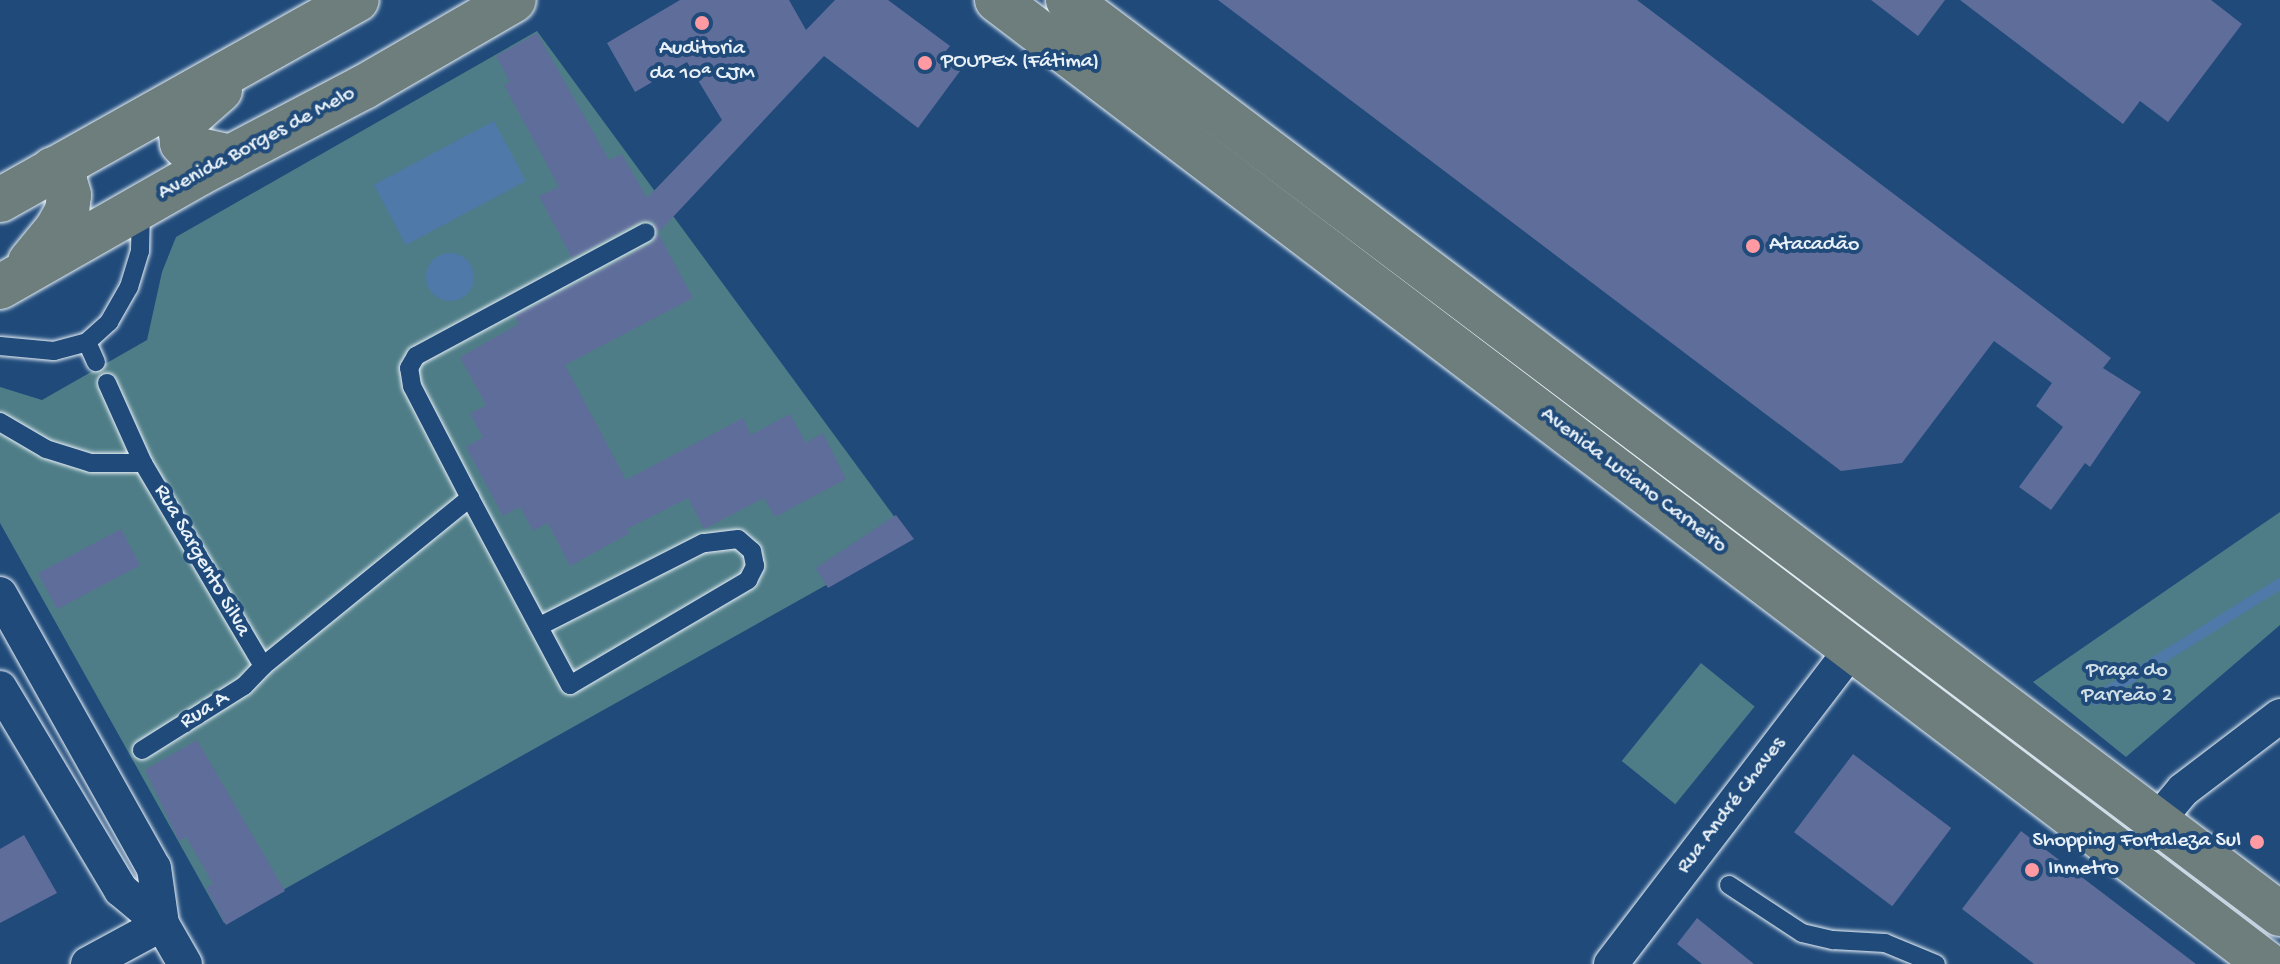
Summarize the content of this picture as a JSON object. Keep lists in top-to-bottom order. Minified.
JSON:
{"streets":{"main road":["Avenida Borges de Melo","Avenida Luciano Carneiro"],"street":["Rua André Chaves"],"lane":["Rua Sargento Silva","Rua A"]},"crossings":[["Avenida Luciano Carneiro","Rua André Chaves"],["Rua Sargento Silva","Rua A"]],"parks":["Praça do Parreão 2"],"places":["Auditoria da 10ª CJM","POUPEX (Fátima)","Atacadão","Shopping Fortaleza Sul","Inmetro"]}
